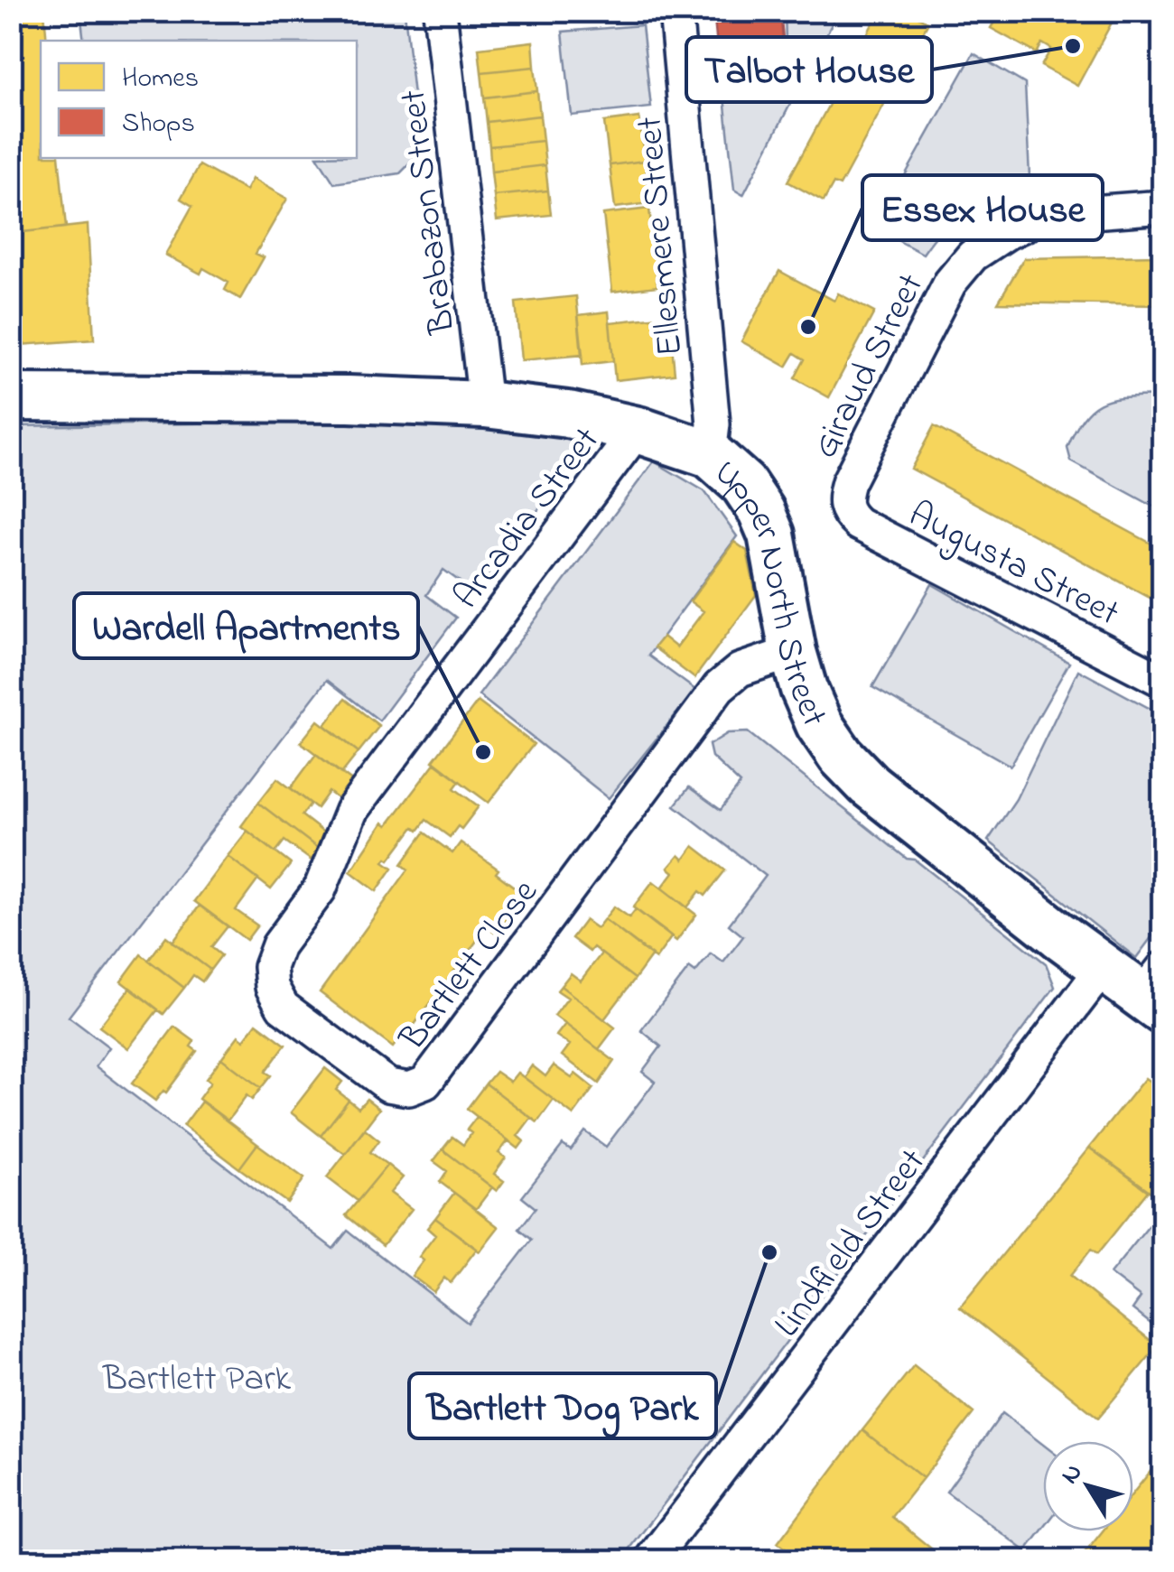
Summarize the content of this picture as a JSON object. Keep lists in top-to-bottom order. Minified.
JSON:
{"streets":{"street":["Brabazon Street","Ellesmere Street","Giraud Street","Arcadia Street","Augusta Street","Upper North Street","Bartlett Close","Lindfield Street"]},"crossings":[["Brabazon Street","Upper North Street"],["Ellesmere Street","Upper North Street"],["Giraud Street","Augusta Street"],["Arcadia Street","Upper North Street"],["Arcadia Street","Bartlett Close"],["Upper North Street","Bartlett Close"],["Upper North Street","Lindfield Street"]],"parks":["Bartlett Park"],"places":["Talbot House","Essex House","Wardell Apartments","Bartlett Dog Park"],"legend":["Homes","Shops"],"north":"top left"}
